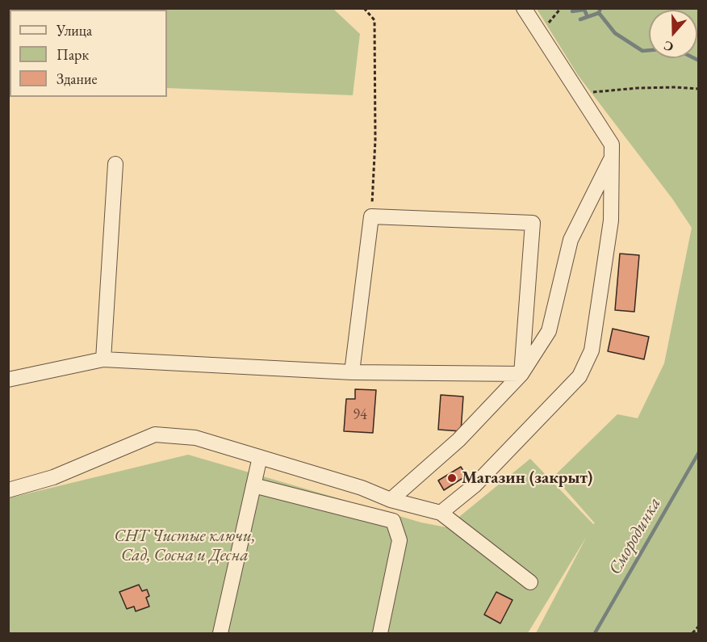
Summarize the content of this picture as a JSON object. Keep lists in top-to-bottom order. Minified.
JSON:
{"water":["Смородинка"],"parks":["СНТ Чистые ключи, Сад, Сосна и Десна"],"places":["Магазин (закрыт)"],"house_numbers":["94"],"legend":["Улица","Парк","Здание"],"north":"bottom"}
